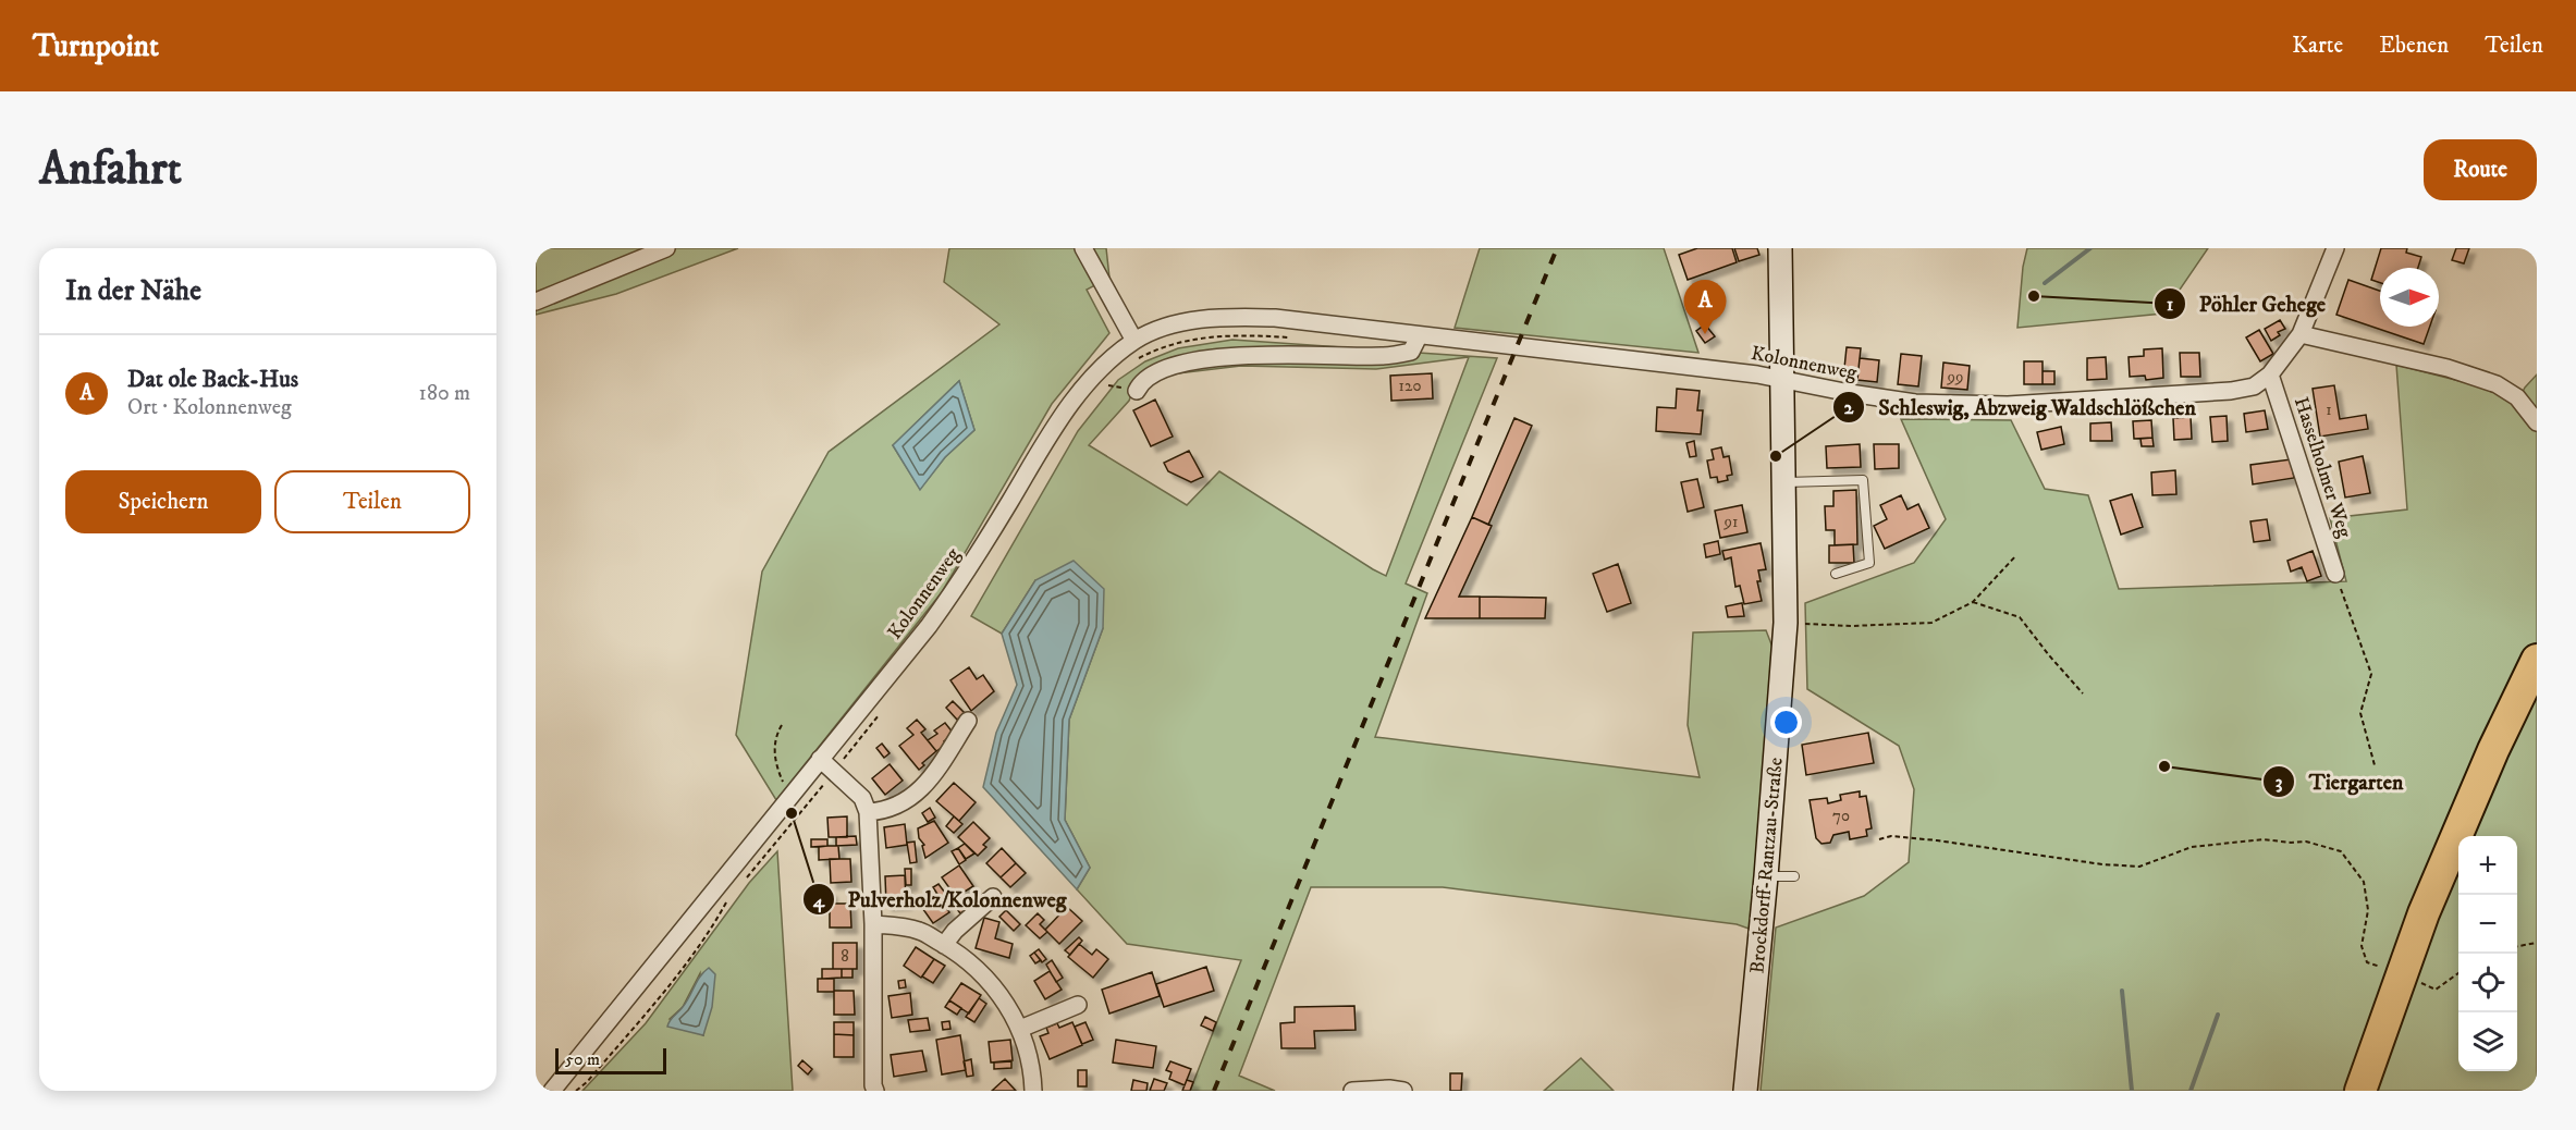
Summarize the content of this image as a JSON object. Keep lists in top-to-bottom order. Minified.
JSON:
{"streets":{"street":["Kolonnenweg","Hasselholmer Weg","Brockdorff-Rantzau-Straße"]},"crossings":[["Kolonnenweg","Hasselholmer Weg"],["Kolonnenweg","Brockdorff-Rantzau-Straße"]],"places":["Pöhler Gehege","Schleswig, Abzweig Waldschlößchen","Tiergarten","Pulverholz/Kolonnenweg"],"house_numbers":["99","120","1","91","70","8"],"scale_bar":"50 m","north":"right","page":{"header":"Turnpoint","nav":["Karte","Ebenen","Teilen"],"buttons":["Route",["Speichern","Teilen"]],"title":"Anfahrt","heading":"In der Nähe","pins":"A","list":[{"mark":"A","name":"Dat ole Back-Hus","note":"Ort · Kolonnenweg","value":"180 m"}],"map_buttons":["+","−"],"scale":"50 m"}}
